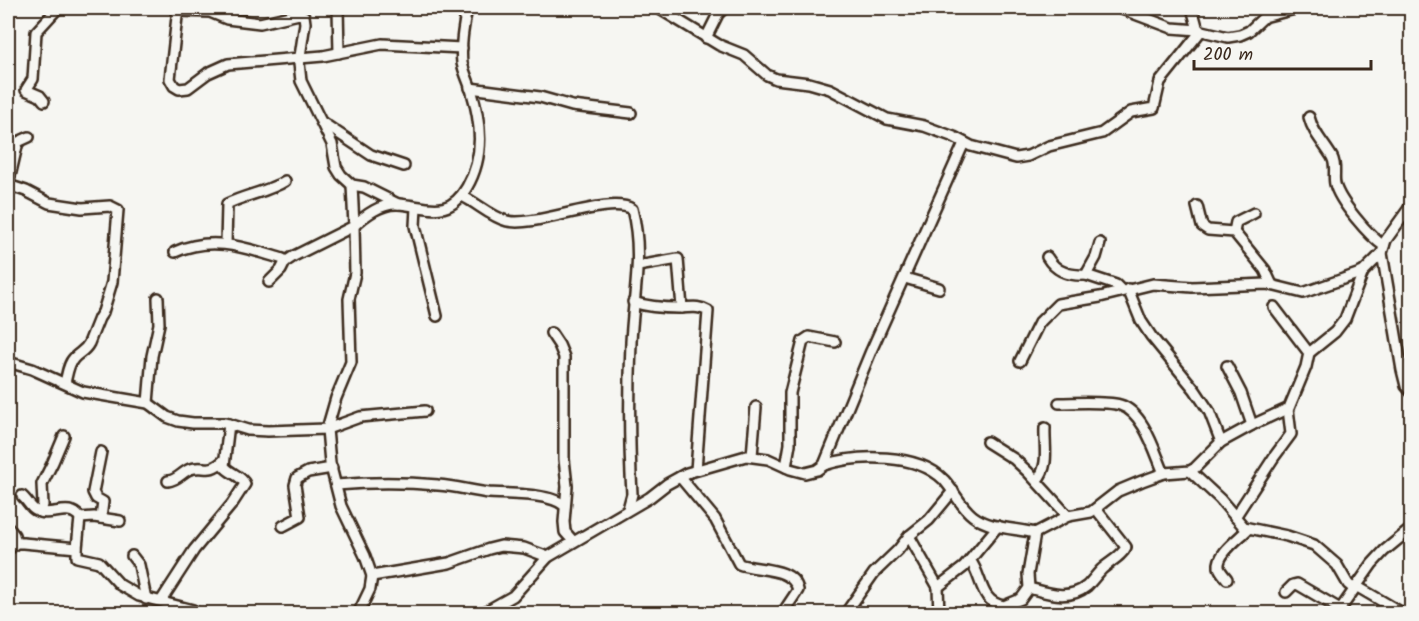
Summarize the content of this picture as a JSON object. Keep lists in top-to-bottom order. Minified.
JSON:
{"scale_bar":"200 m"}
